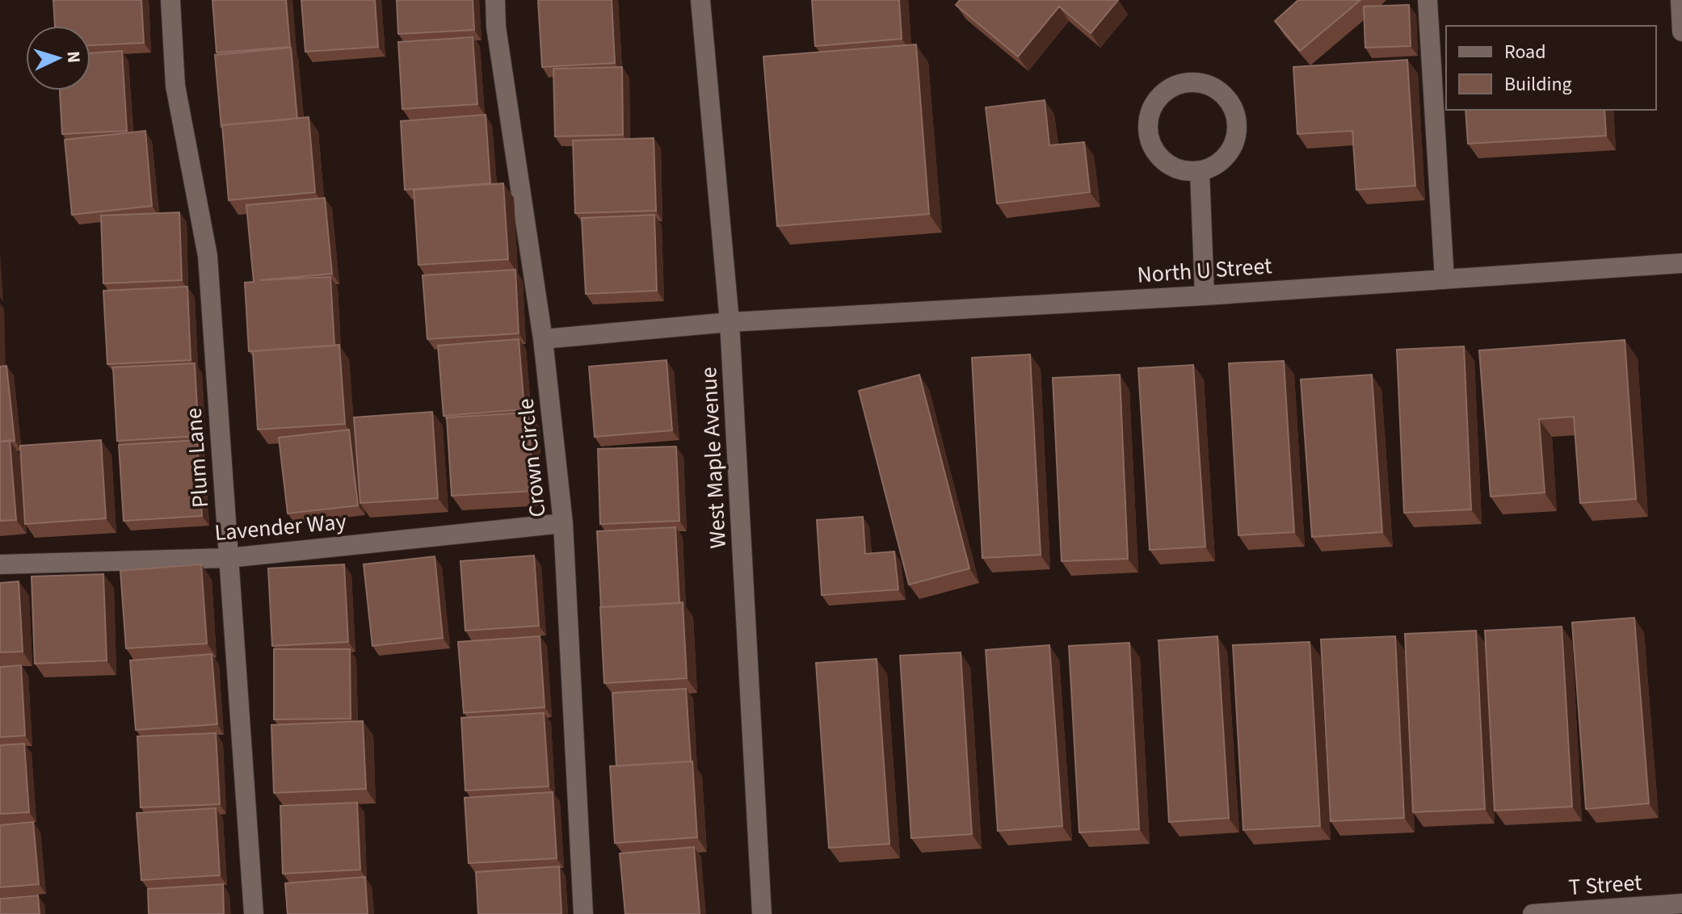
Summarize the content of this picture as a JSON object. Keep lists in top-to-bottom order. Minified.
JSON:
{"streets":{"street":["North U Street","Plum Lane","Crown Circle","West Maple Avenue","Lavender Way","T Street"]},"crossings":[["North U Street","Crown Circle"],["North U Street","West Maple Avenue"],["Plum Lane","Lavender Way"],["Crown Circle","Lavender Way"]],"legend":["Road","Building"],"north":"right"}
